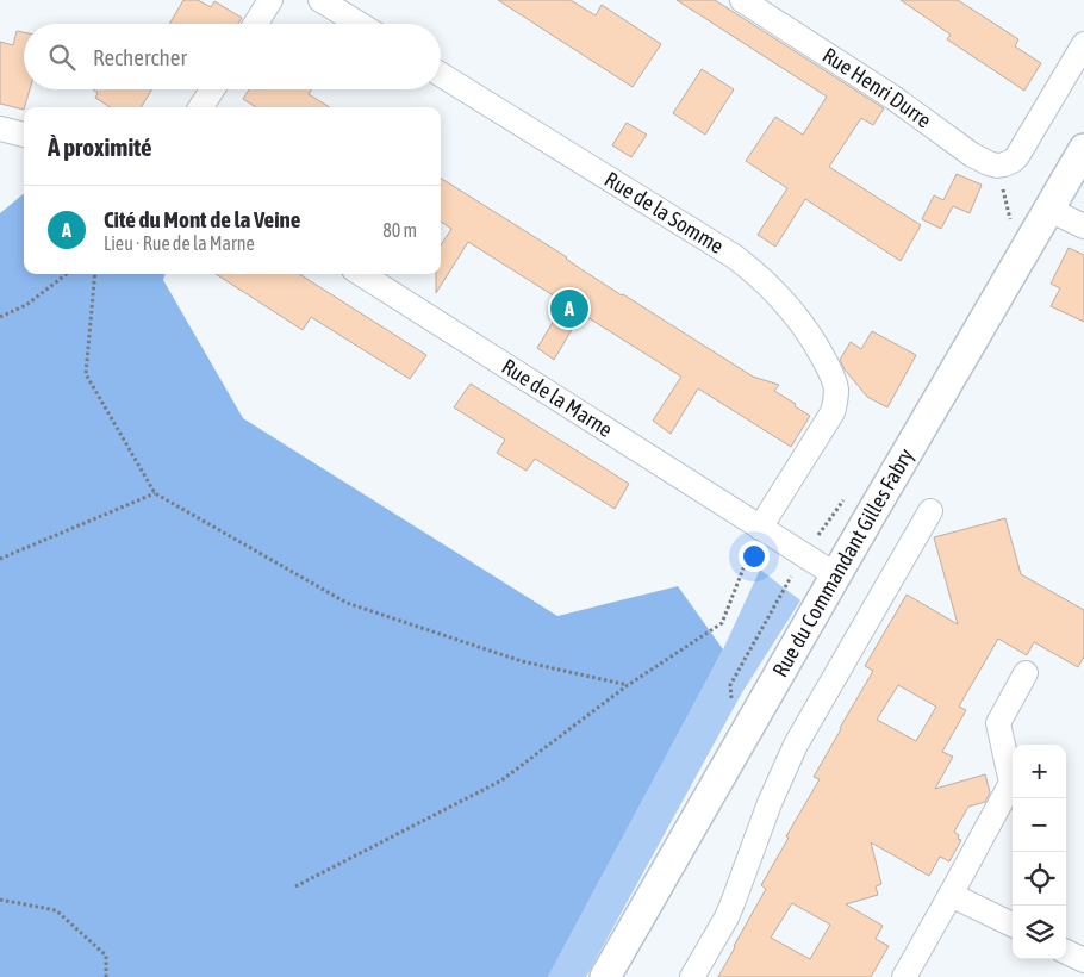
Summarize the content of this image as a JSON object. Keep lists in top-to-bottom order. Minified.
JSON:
{"streets":{"street":["Rue Henri Durre","Rue de la Somme","Rue de la Marne","Rue du Commandant Gilles Fabry"]},"crossings":[["Rue de la Somme","Rue de la Marne"],["Rue de la Marne","Rue du Commandant Gilles Fabry"]],"page":{"search":"Rechercher","heading":"À proximité","list":[{"mark":"A","name":"Cité du Mont de la Veine","note":"Lieu · Rue de la Marne","value":"80 m"}],"pins":"A","map_buttons":["+","−"]}}
